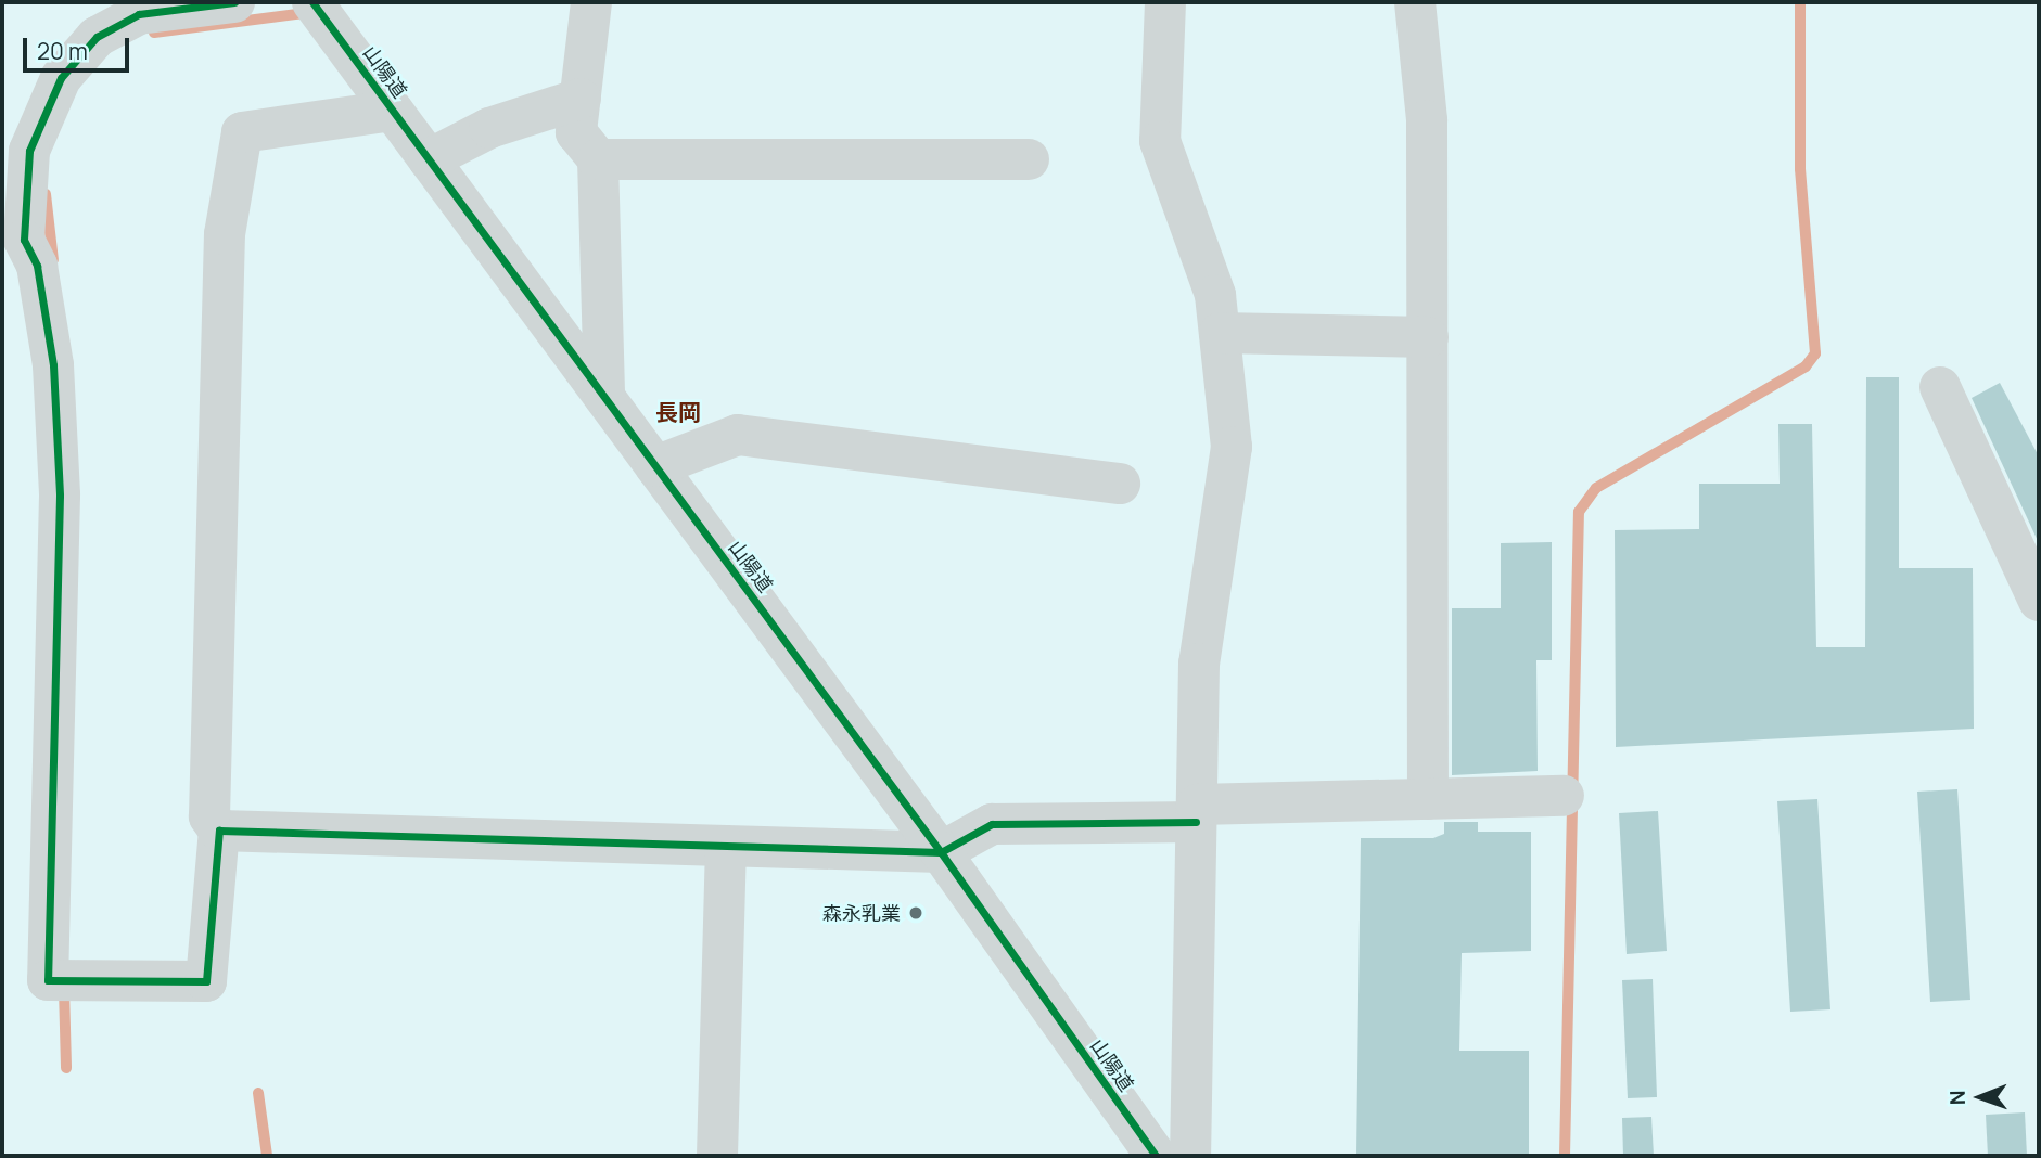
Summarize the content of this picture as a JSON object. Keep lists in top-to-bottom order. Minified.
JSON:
{"streets":{"street":["山陽道"]},"districts":["長岡"],"places":["森永乳業"],"scale_bar":"20 m","north":"left"}
